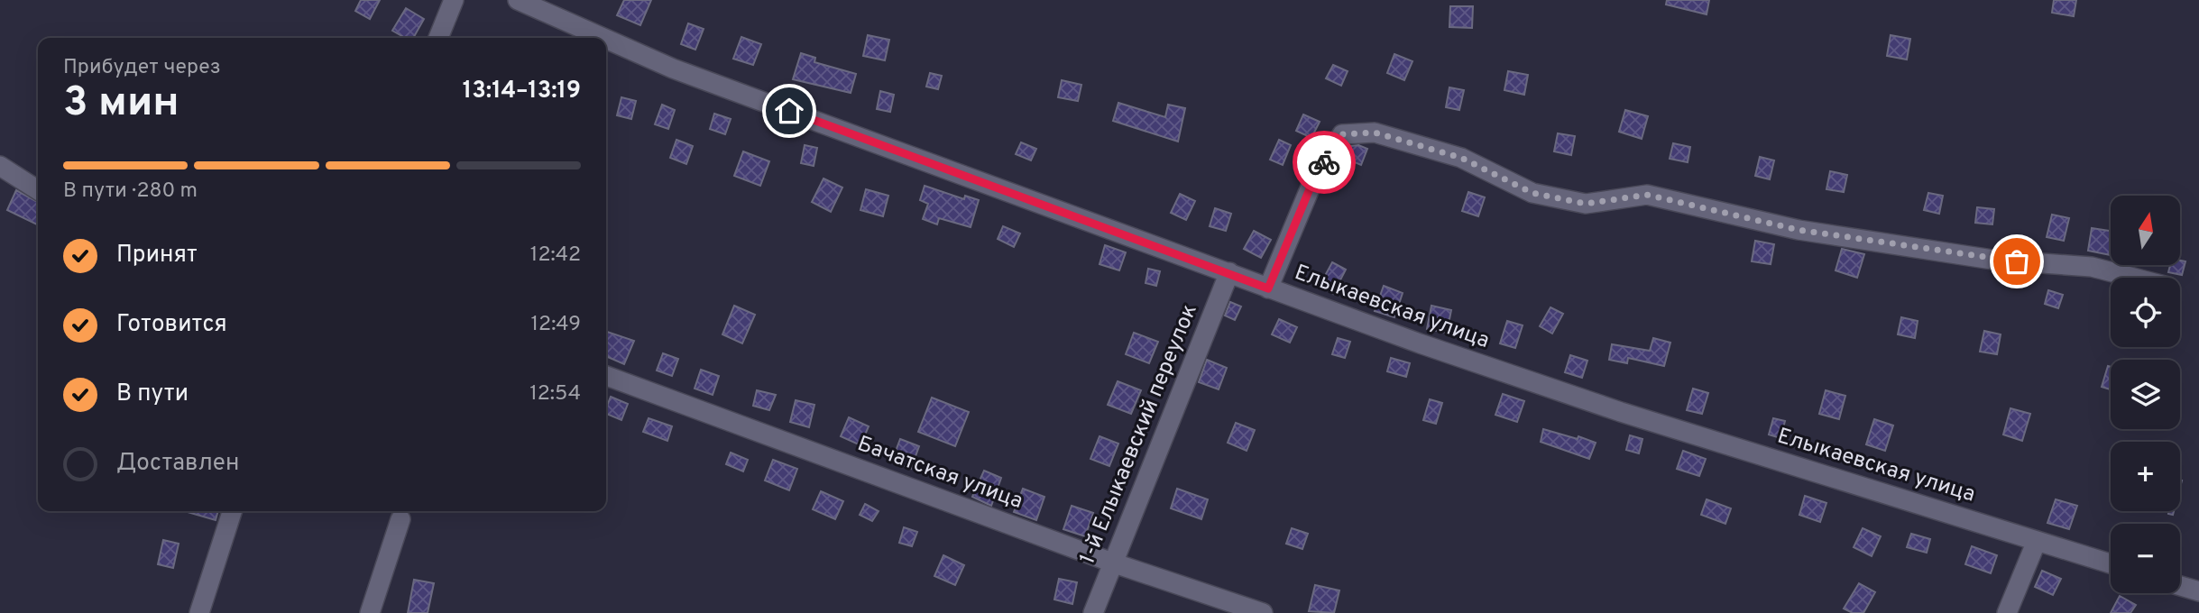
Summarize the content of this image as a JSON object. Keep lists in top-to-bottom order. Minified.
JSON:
{"streets":{"street":["Елыкаевская улица","1-й Елыкаевский переулок","Бачатская улица"]},"crossings":[["Елыкаевская улица","1-й Елыкаевский переулок"],["1-й Елыкаевский переулок","Бачатская улица"]],"north":"top","page":{"heading":["3 мин","Прибудет через","13:14–13:19"],"bar":"В пути · 280 m","map_buttons":["+","−"],"list":[["Принят","12:42"],["Готовится","12:49"],["В пути","12:54"],"Доставлен"]}}
